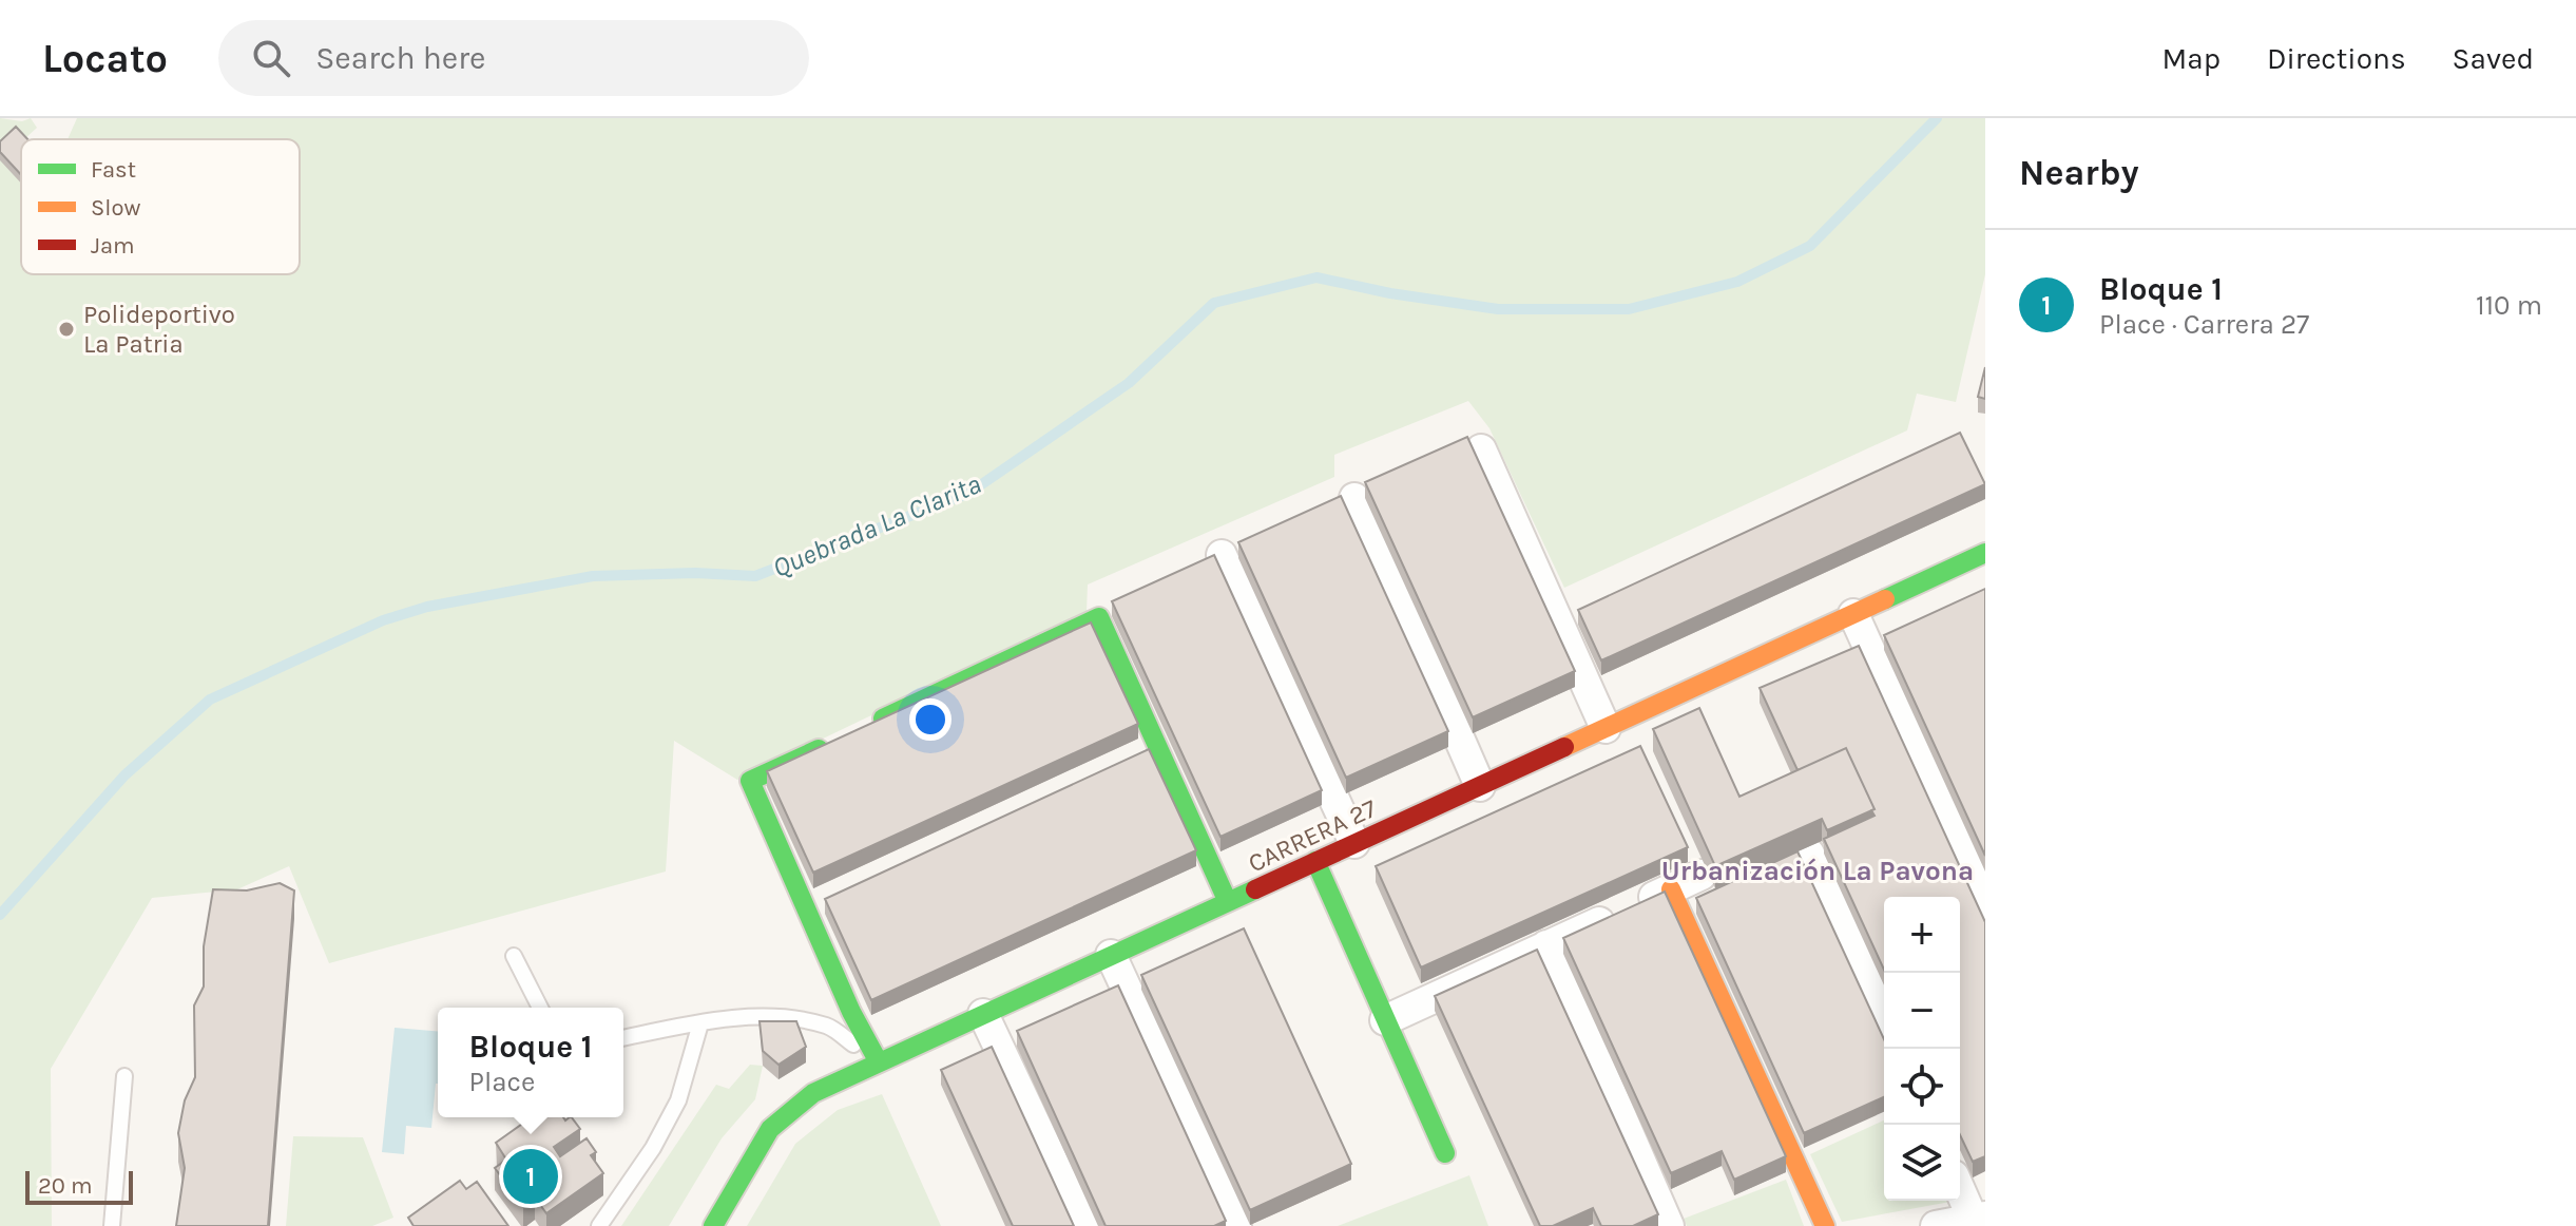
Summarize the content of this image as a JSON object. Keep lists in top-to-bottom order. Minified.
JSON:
{"streets":{"street":["CARRERA 27"]},"districts":["Urbanización La Pavona"],"water":["Quebrada La Clarita"],"places":["Polideportivo La Patria"],"legend":["Fast","Slow","Jam"],"scale_bar":"20 m","page":{"header":"Locato","search":"Search here","nav":["Map","Directions","Saved"],"heading":"Nearby","list":[{"mark":"1","name":"Bloque 1","note":"Place · Carrera 27","value":"110 m"}],"map_buttons":["+","−"],"popup":["Bloque 1","Place"],"pins":"1","scale":"20 m"}}
